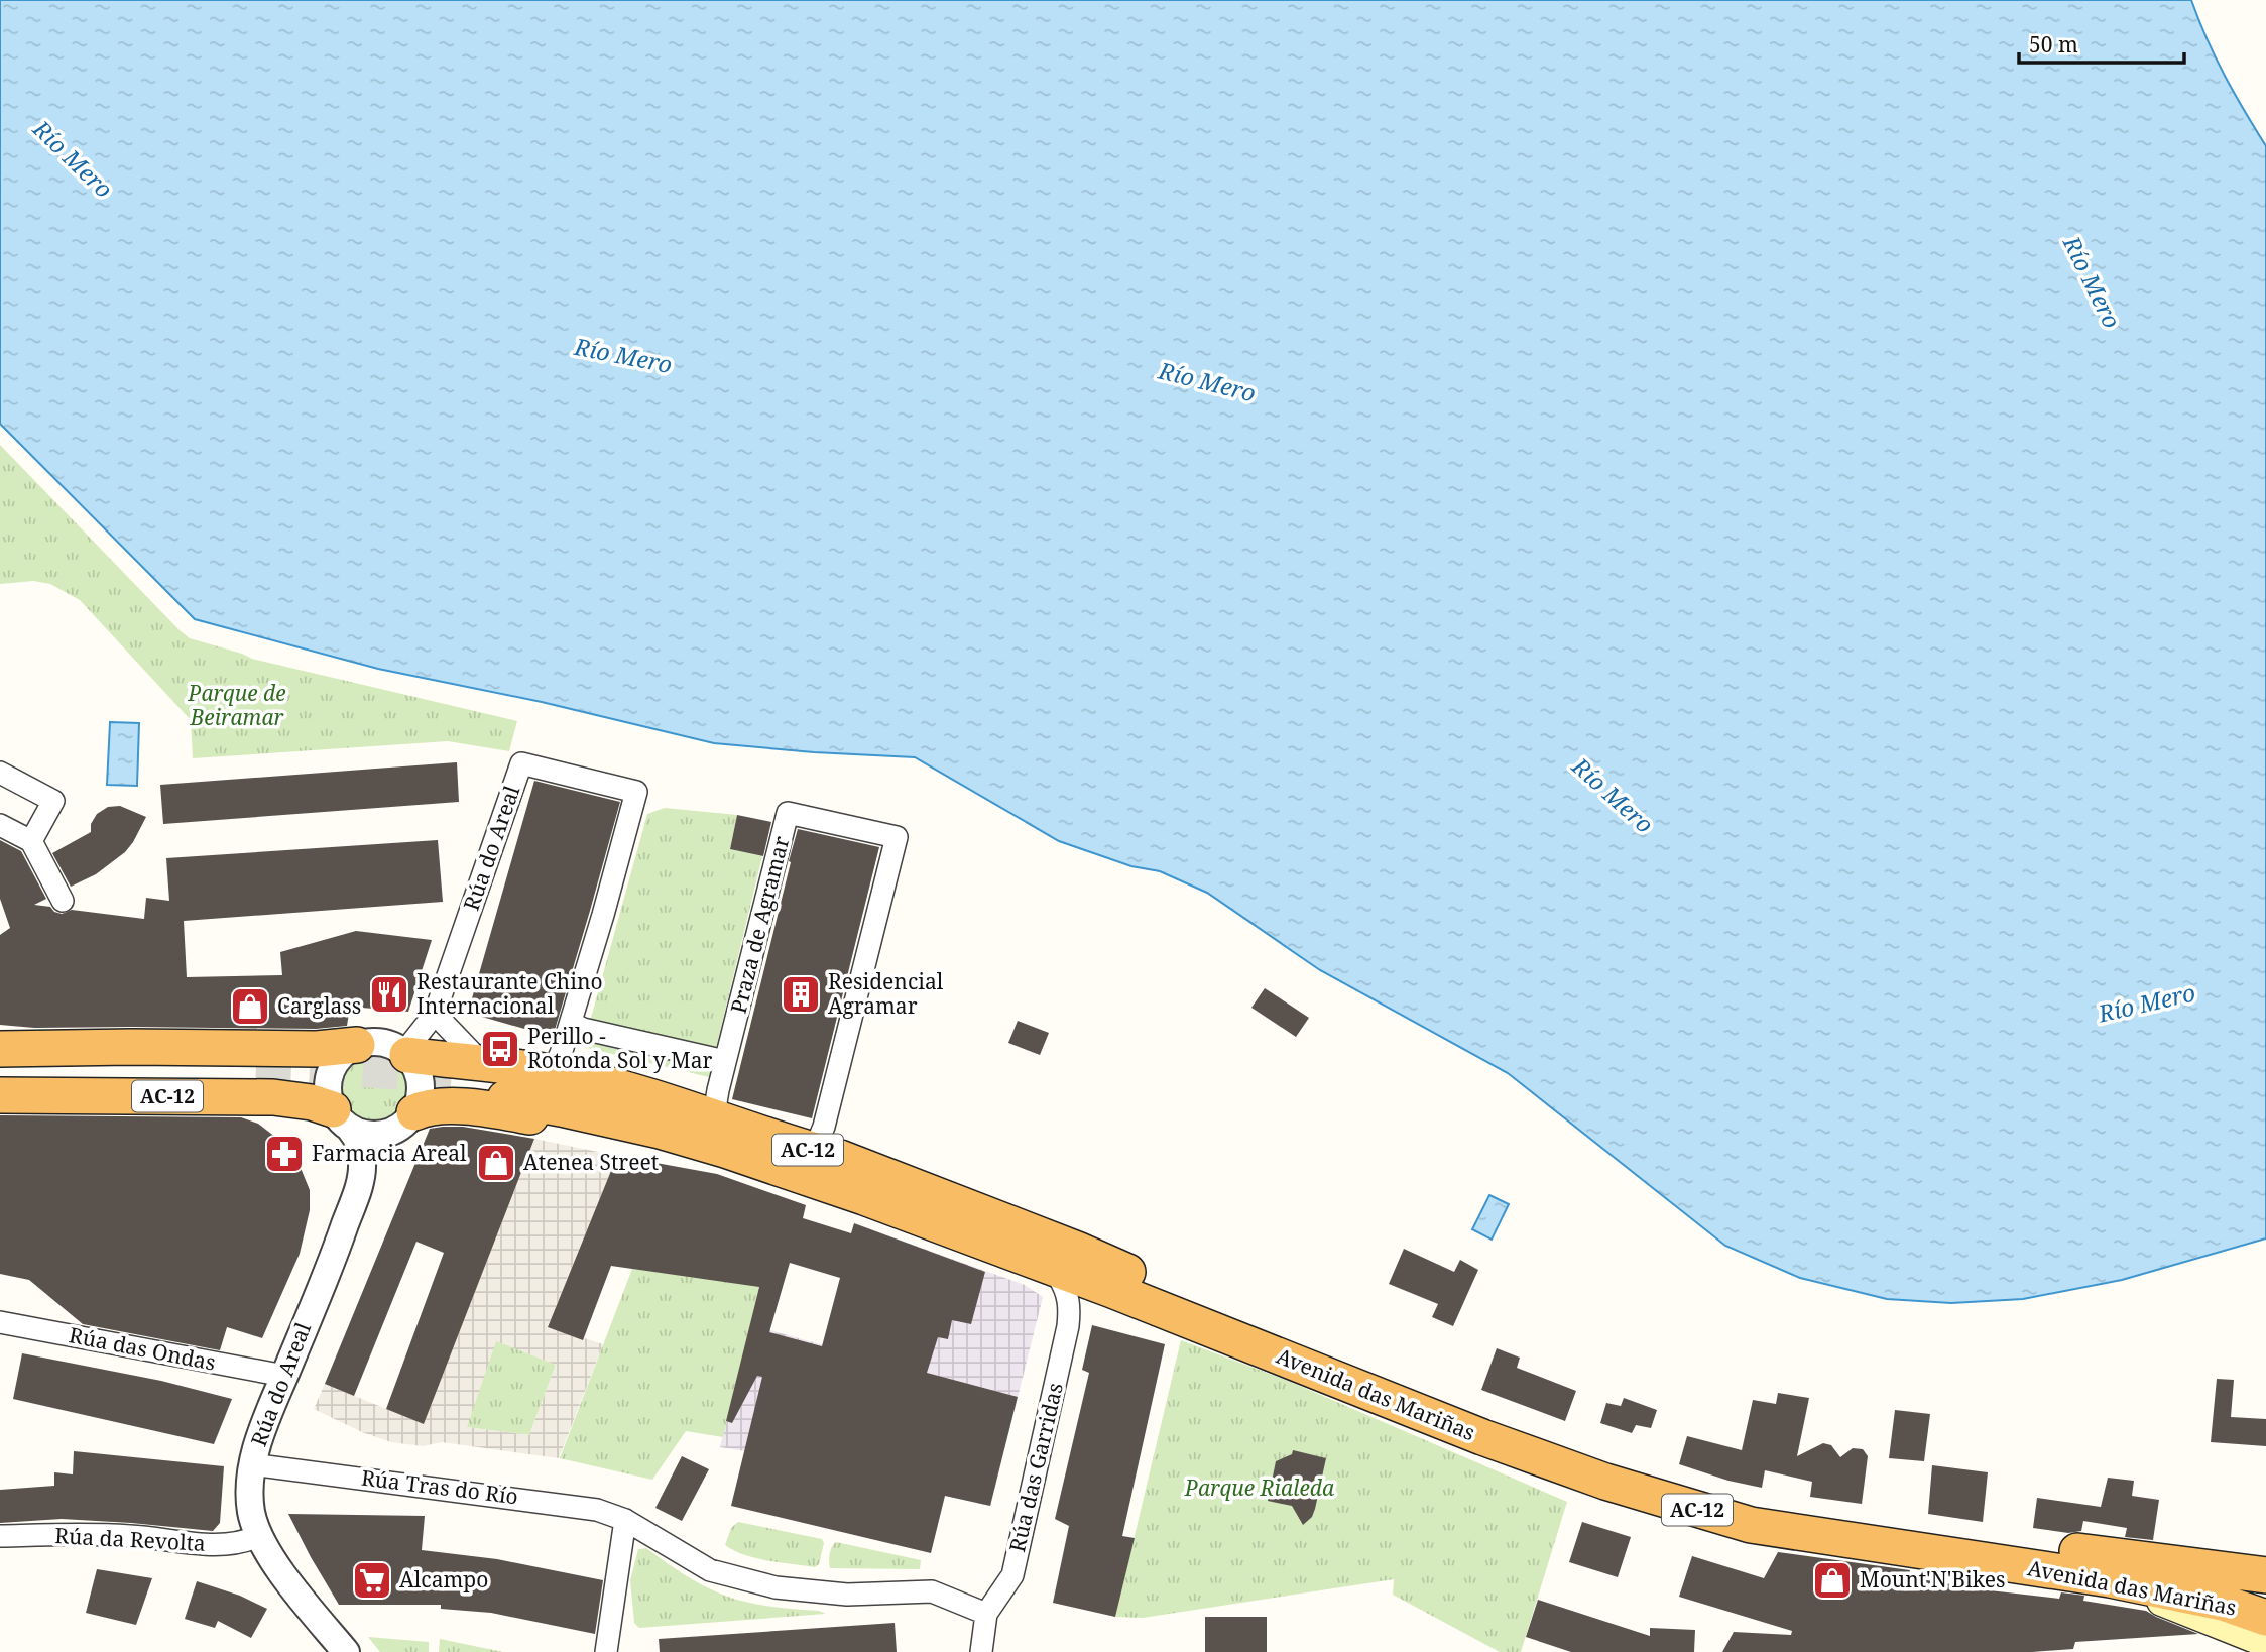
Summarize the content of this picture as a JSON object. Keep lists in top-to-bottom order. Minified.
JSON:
{"streets":{"highway":["AC-12","Avenida das Mariñas"],"street":["Rúa do Areal","Praza de Agramar","Rúa das Ondas","Rúa das Garridas","Rúa Tras do Río","Rúa da Revolta"]},"crossings":[["Rúa do Areal","AC-12"],["Rúa do Areal","Rúa das Ondas"],["Rúa do Areal","Rúa Tras do Río"],["Rúa do Areal","Rúa da Revolta"],["Praza de Agramar","AC-12"],["AC-12","Avenida das Mariñas"],["AC-12","Rúa das Garridas"],["Rúa das Garridas","Rúa Tras do Río"]],"water":["Río Mero"],"parks":["Parque de Beiramar","Parque Rialeda"],"places":{"restaurant":["Restaurante Chino Internacional"],"building":["Residencial Agramar"],"shop":["Carglass","Atenea Street","Mount'N'Bikes"],"bus stop":["Perillo - Rotonda Sol y Mar"],"pharmacy":["Farmacia Areal"],"supermarket":["Alcampo"]},"scale_bar":"50 m"}
